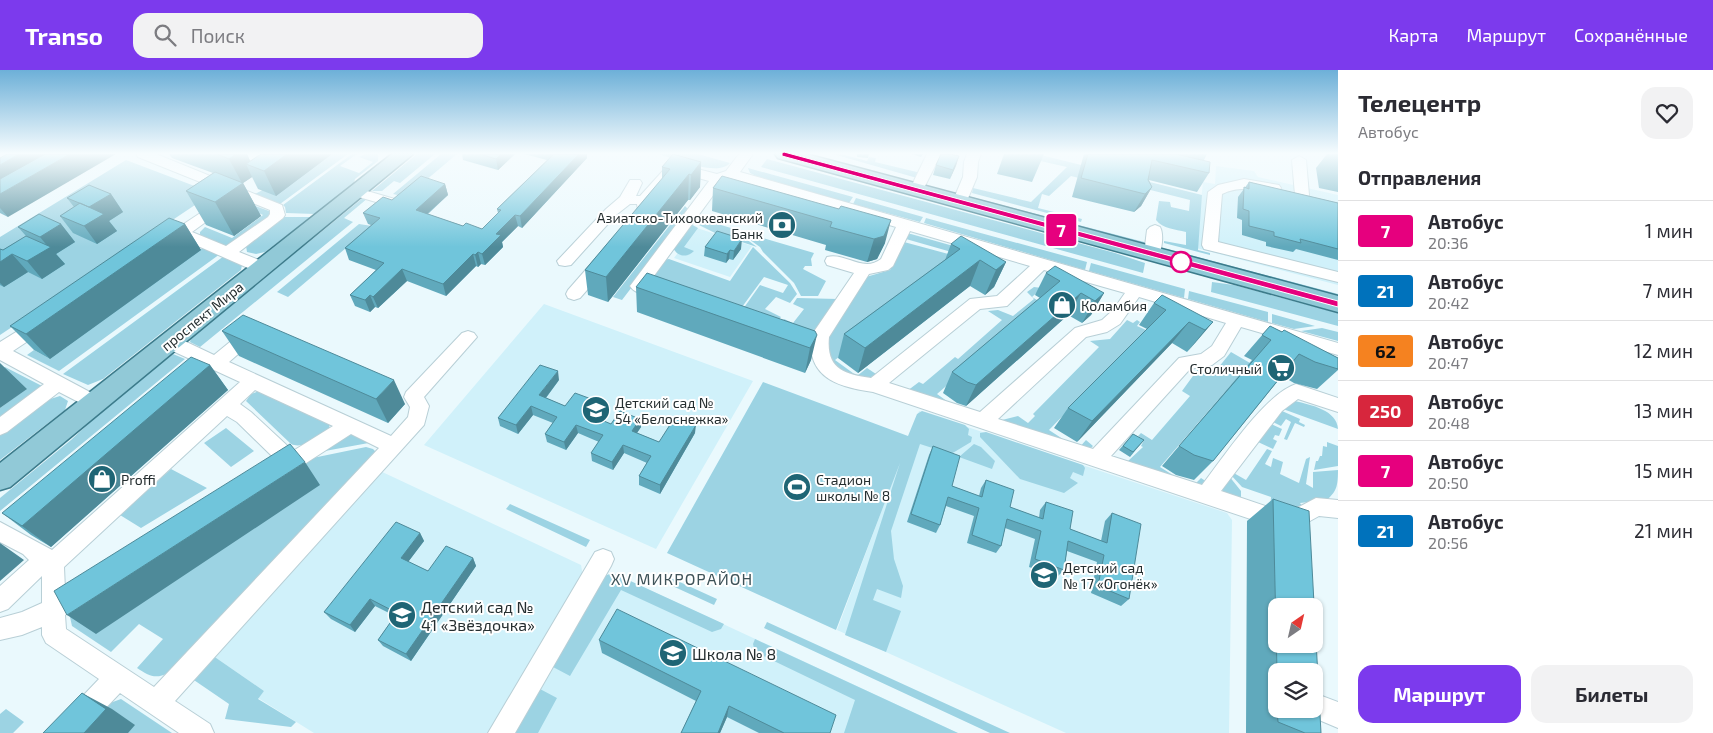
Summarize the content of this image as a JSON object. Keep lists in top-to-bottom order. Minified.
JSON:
{"streets":{"main road":["проспект Мира"]},"districts":["XV МИКРОРАЙОН"],"places":{"bank":["Азиатско-Тихоокеанский Банк"],"shop":["Коламбия","Proffi"],"supermarket":["Столичный"],"school or university":["Детский сад № 54 «Белоснежка»","Детский сад № 17 «Огонёк»","Детский сад № 41 «Звёздочка»","Школа № 8"],"sports":["Стадион школы № 8"]},"lines":["bus line 7"],"north":"top right","page":{"header":"Transo","search":"Поиск","nav":["Карта","Маршрут","Сохранённые"],"on_map":"7","heading":[["Телецентр","Автобус"],"Отправления"],"list":[{"mark":"7","name":"Автобус","note":"20:36","value":"1 мин"},{"mark":"21","name":"Автобус","note":"20:42","value":"7 мин"},{"mark":"62","name":"Автобус","note":"20:47","value":"12 мин"},{"mark":"250","name":"Автобус","note":"20:48","value":"13 мин"},{"mark":"7","name":"Автобус","note":"20:50","value":"15 мин"},{"mark":"21","name":"Автобус","note":"20:56","value":"21 мин"}],"buttons":["Маршрут","Билеты"]}}
